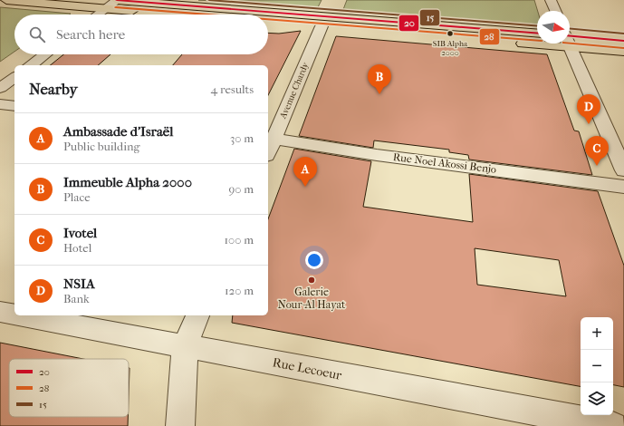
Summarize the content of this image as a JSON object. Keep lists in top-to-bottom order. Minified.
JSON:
{"streets":{"street":["Avenue Chardy","Rue Noel Akossi Benjo","Rue Lecoeur"]},"crossings":[["Avenue Chardy","Rue Noel Akossi Benjo"]],"places":["SIB Alpha 2000","Galerie Nour-Al Hayat"],"lines":["transit line 20","transit line 15","transit line 28"],"legend":["20","28","15"],"north":"right","page":{"search":"Search here","pins":["B","D","C","A"],"heading":["Nearby","4 results"],"list":[{"mark":"A","name":"Ambassade d'Israël","note":"Public building","value":"30 m"},{"mark":"B","name":"Immeuble Alpha 2000","note":"Place","value":"90 m"},{"mark":"C","name":"Ivotel","note":"Hotel","value":"100 m"},{"mark":"D","name":"NSIA","note":"Bank","value":"120 m"}],"map_buttons":["+","−"]}}
